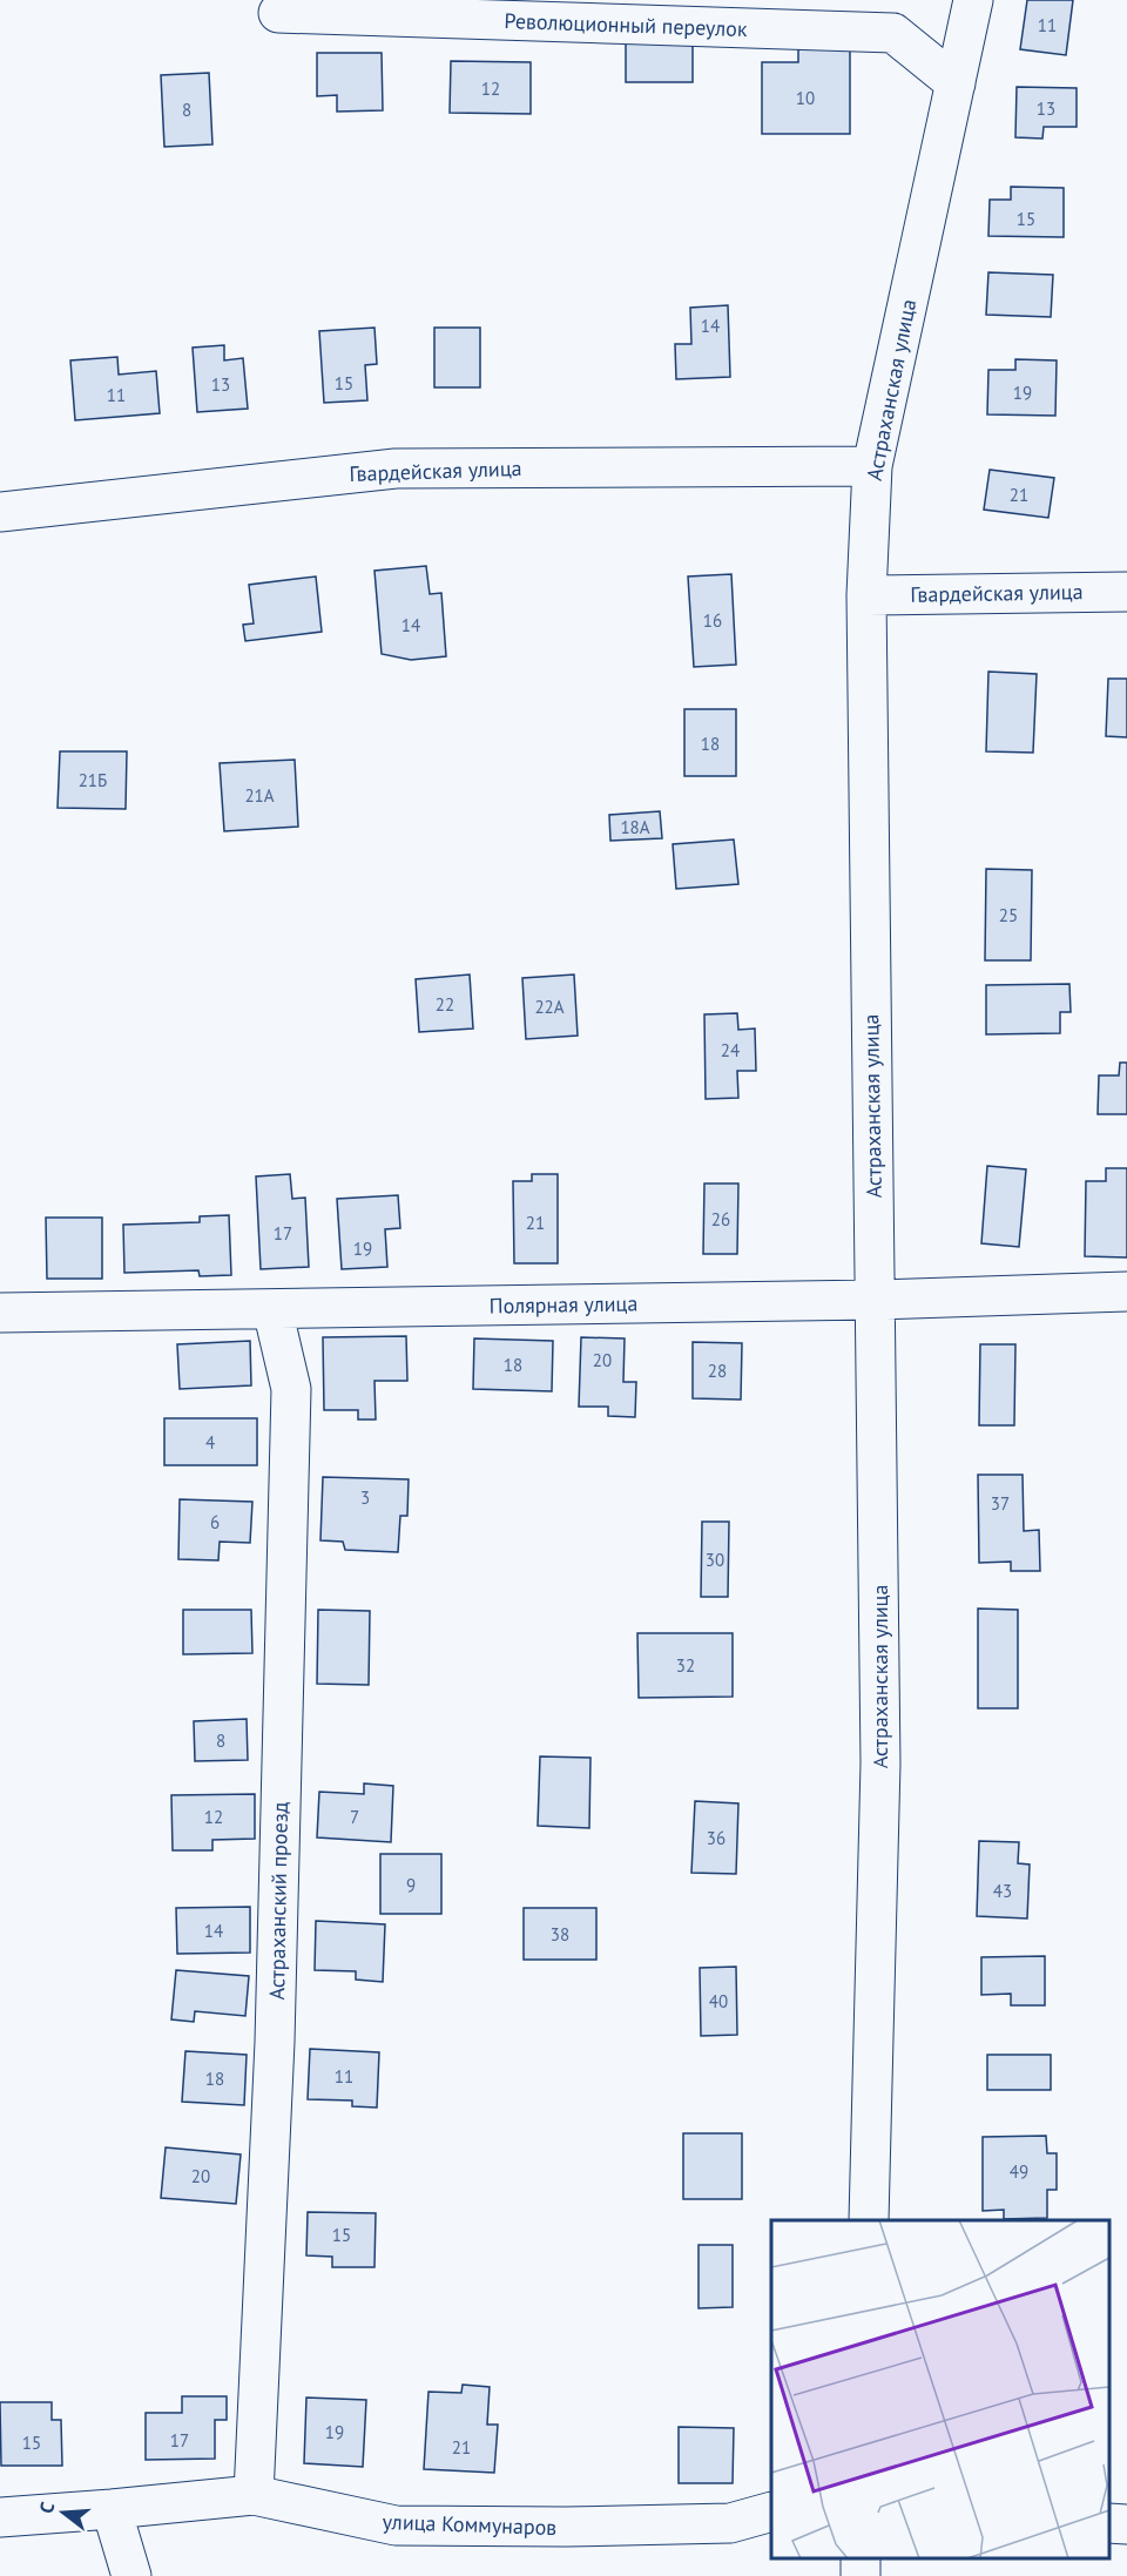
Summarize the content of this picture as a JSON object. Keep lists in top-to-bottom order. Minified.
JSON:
{"streets":{"street":["Революционный переулок","Астраханская улица","Гвардейская улица","Полярная улица","Астраханский проезд","улица Коммунаров"]},"crossings":[["Революционный переулок","Астраханская улица"],["Астраханская улица","Гвардейская улица"],["Астраханская улица","Полярная улица"],["Полярная улица","Астраханский проезд"],["Астраханский проезд","улица Коммунаров"]],"house_numbers":["11","12","10","13","8","15","14","15","13","19","11","21","16","14","18","21Б","21А","18А","25","22","22А","24","26","21","17","19","20","18","28","4","3","37","6","30","32","8","12","7","36","9","43","14","38","40","11","18","49","20","15","19","17","15","21"],"north":"left"}
